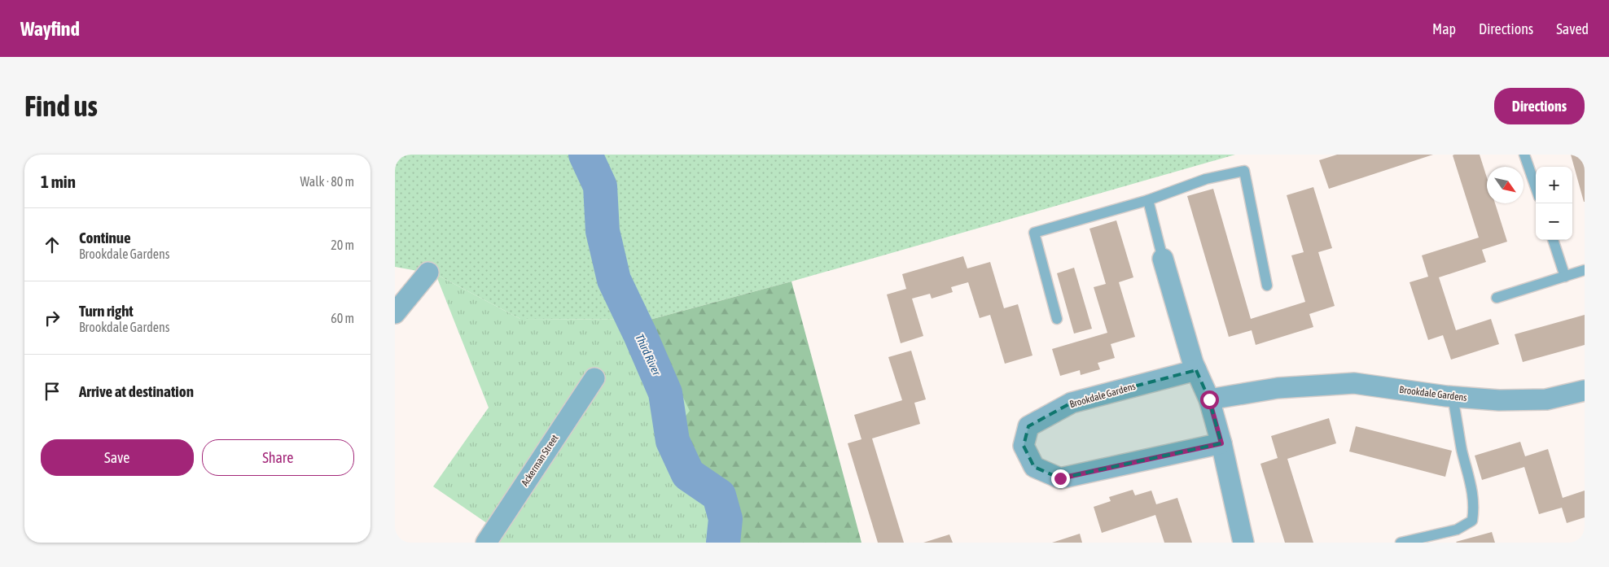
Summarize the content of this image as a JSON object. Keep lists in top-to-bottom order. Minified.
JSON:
{"streets":{"street":["Brookdale Gardens","Ackerman Street"]},"water":["Third River"],"north":"bottom right","page":{"header":"Wayfind","nav":["Map","Directions","Saved"],"buttons":["Directions",["Save","Share"]],"title":"Find us","heading":["1 min","Walk · 80 m"],"map_buttons":["+","−"],"list":[["Continue","Brookdale Gardens","20 m"],["Turn right","Brookdale Gardens","60 m"],"Arrive at destination"]}}
